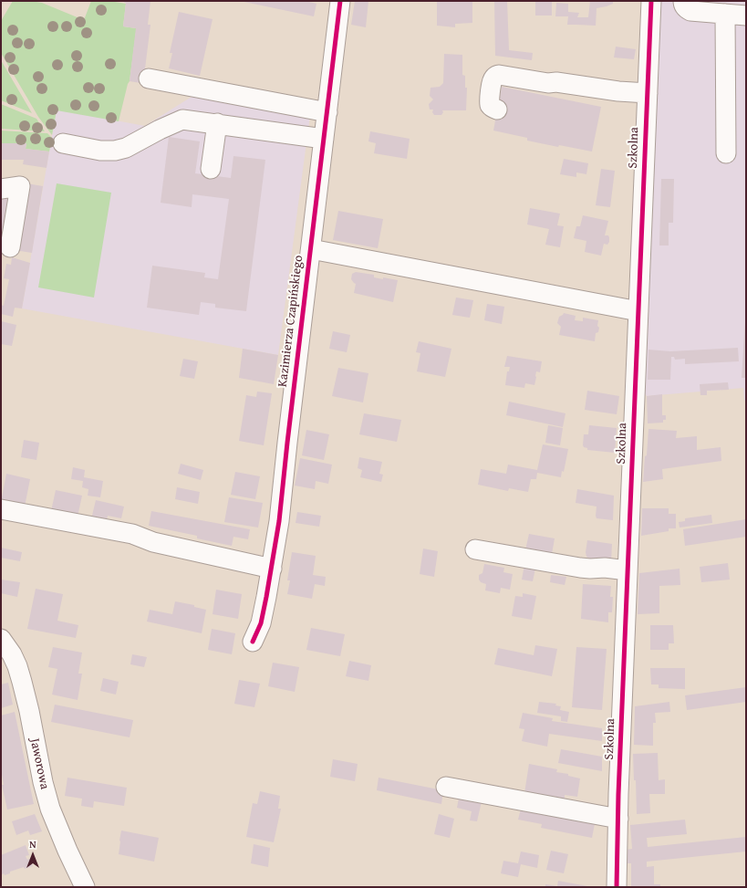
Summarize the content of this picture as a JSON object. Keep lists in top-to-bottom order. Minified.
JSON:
{"streets":{"street":["Szkolna","Kazimierza Czapińskiego","Jaworowa"]},"north":"top"}
